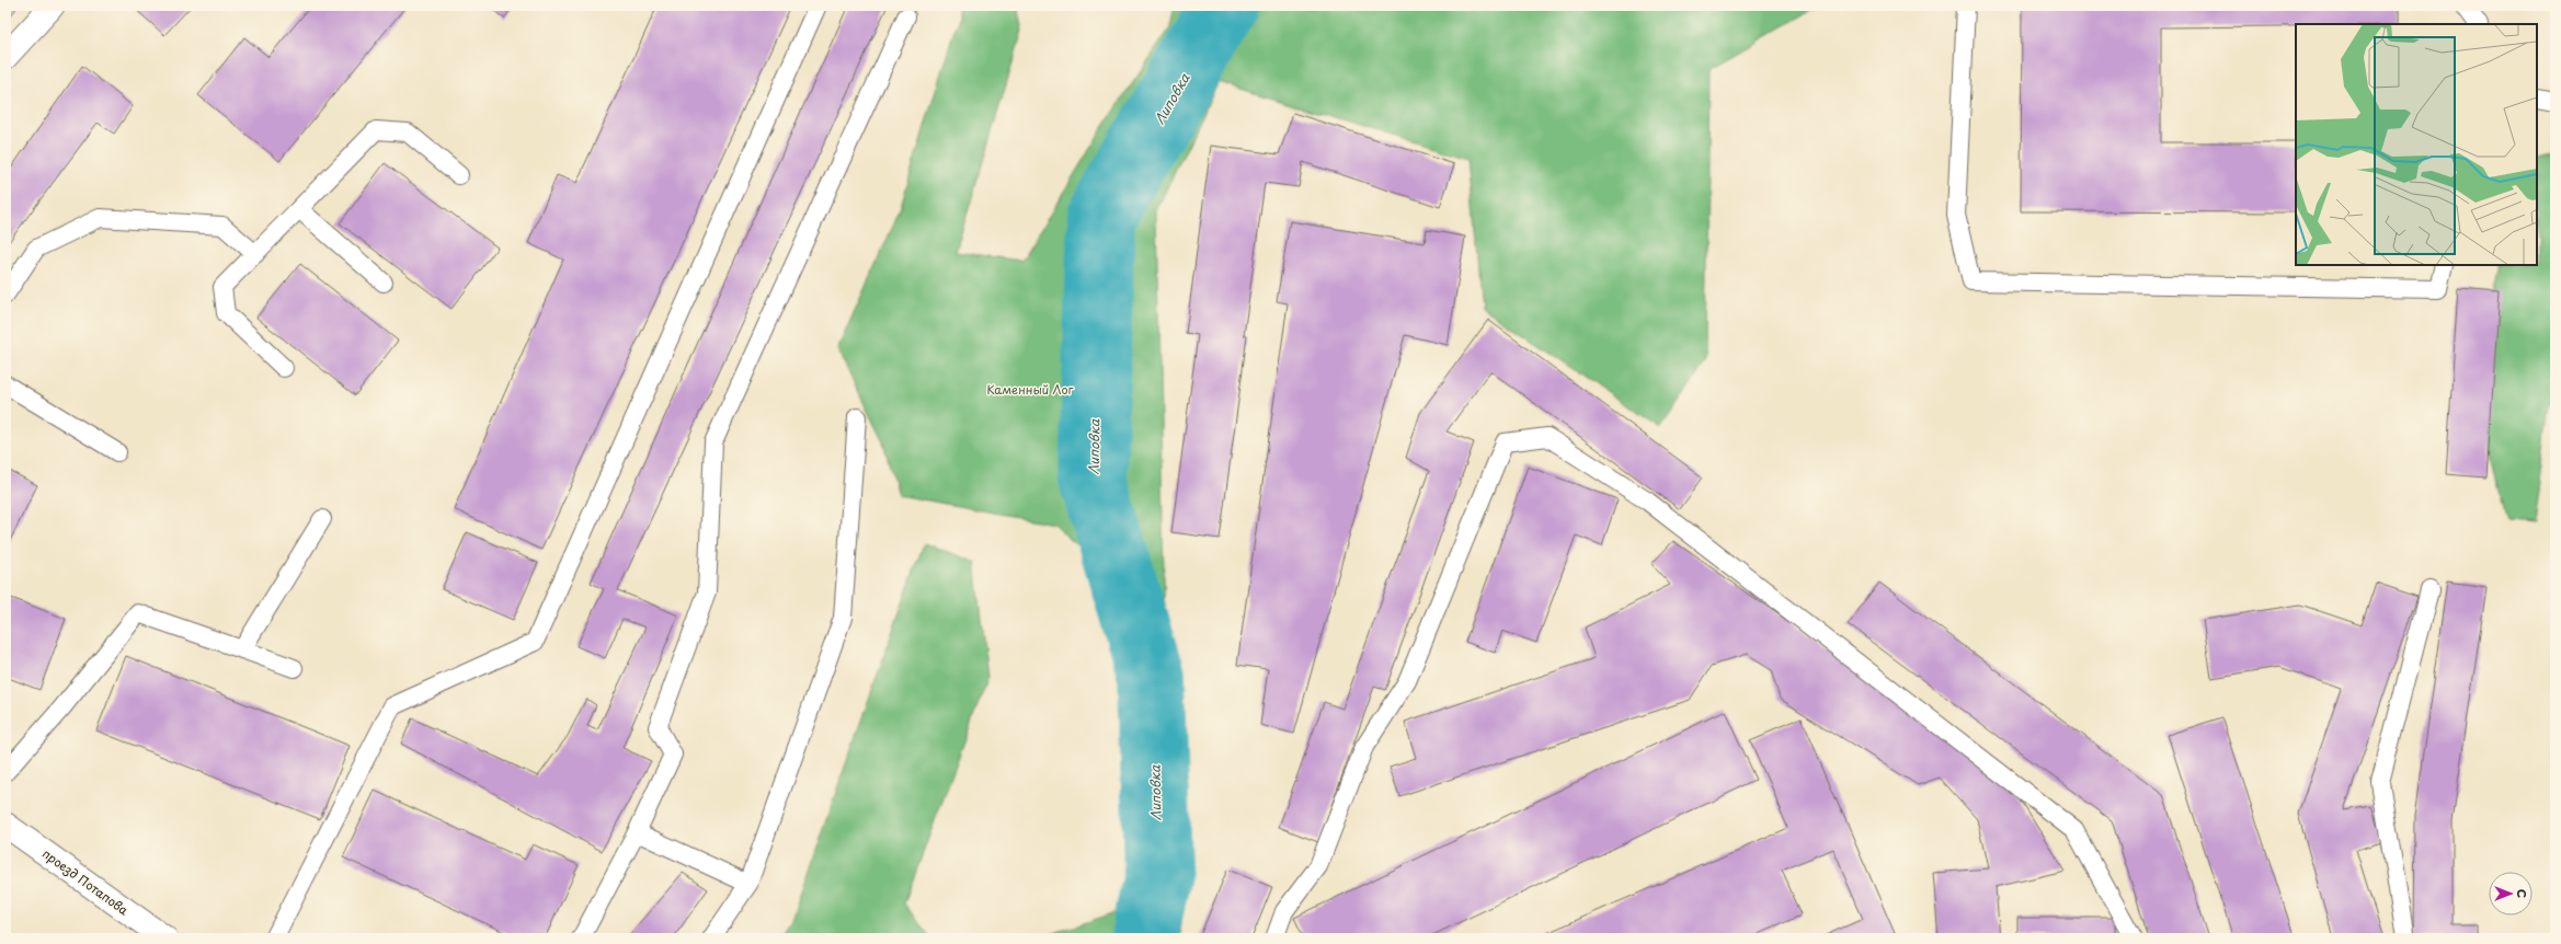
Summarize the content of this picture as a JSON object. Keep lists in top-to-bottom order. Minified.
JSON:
{"streets":{"street":["проезд Потапова"]},"water":["Липовка"],"parks":["Каменный Лог"],"north":"right"}
